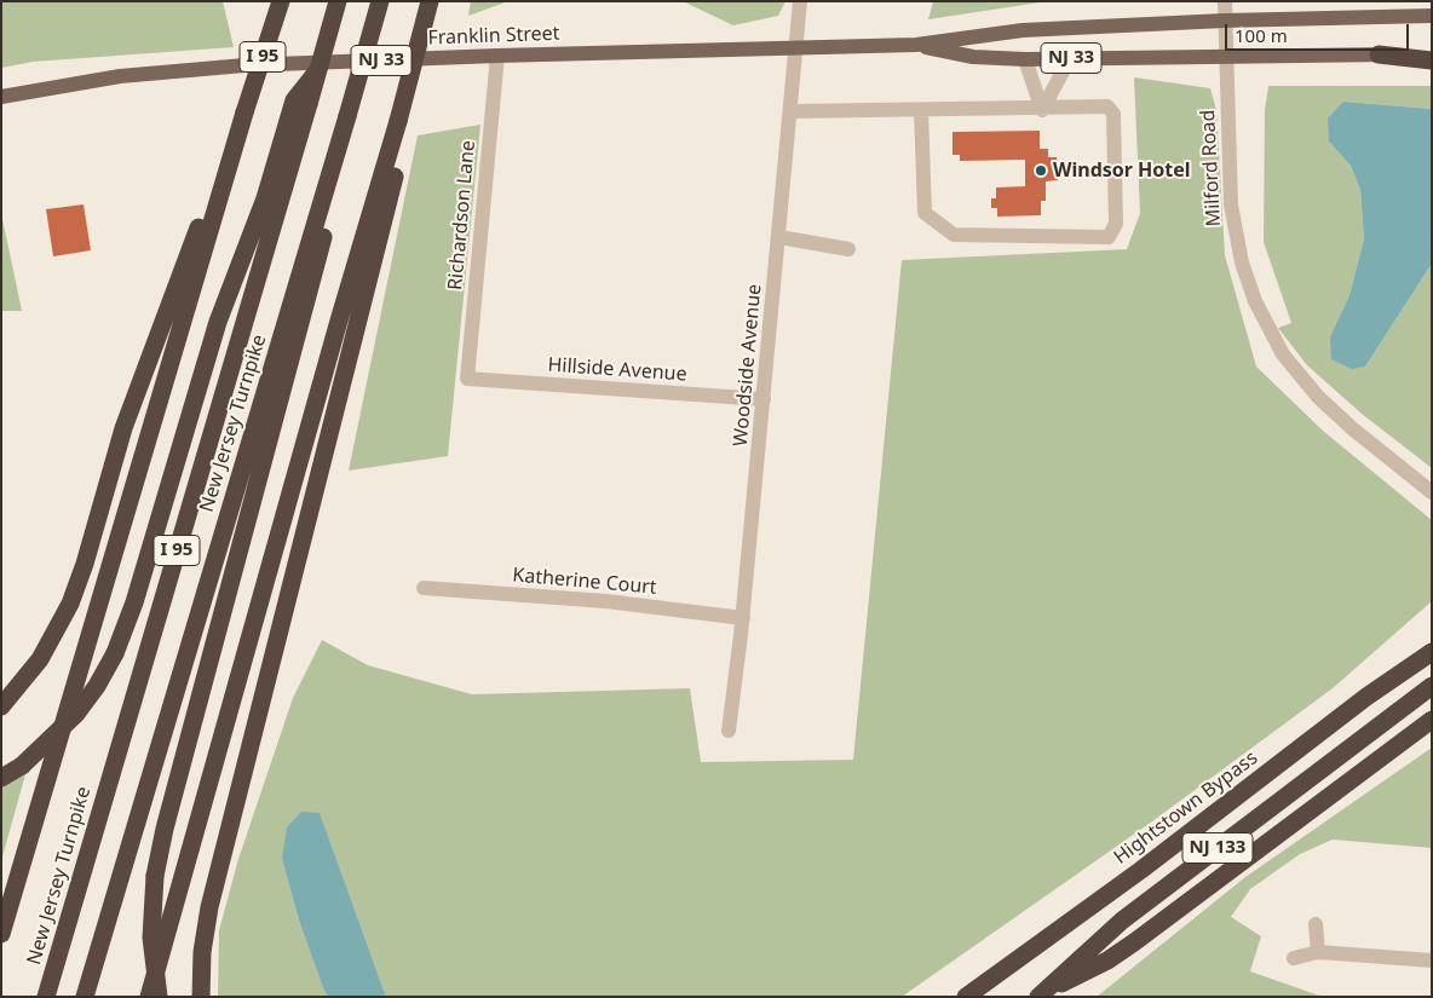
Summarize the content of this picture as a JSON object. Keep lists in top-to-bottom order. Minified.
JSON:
{"streets":{"highway":["I 95","New Jersey Turnpike","Hightstown Bypass","NJ 133"],"main road":["Franklin Street","NJ 33"],"street":["Milford Road","Richardson Lane","Woodside Avenue","Hillside Avenue","Katherine Court"]},"crossings":[["Franklin Street","NJ 33"],["Franklin Street","Richardson Lane"],["Franklin Street","Woodside Avenue"],["NJ 33","Milford Road"],["Richardson Lane","Hillside Avenue"],["Woodside Avenue","Hillside Avenue"],["Woodside Avenue","Katherine Court"]],"places":["Windsor Hotel"],"scale_bar":"100 m"}
